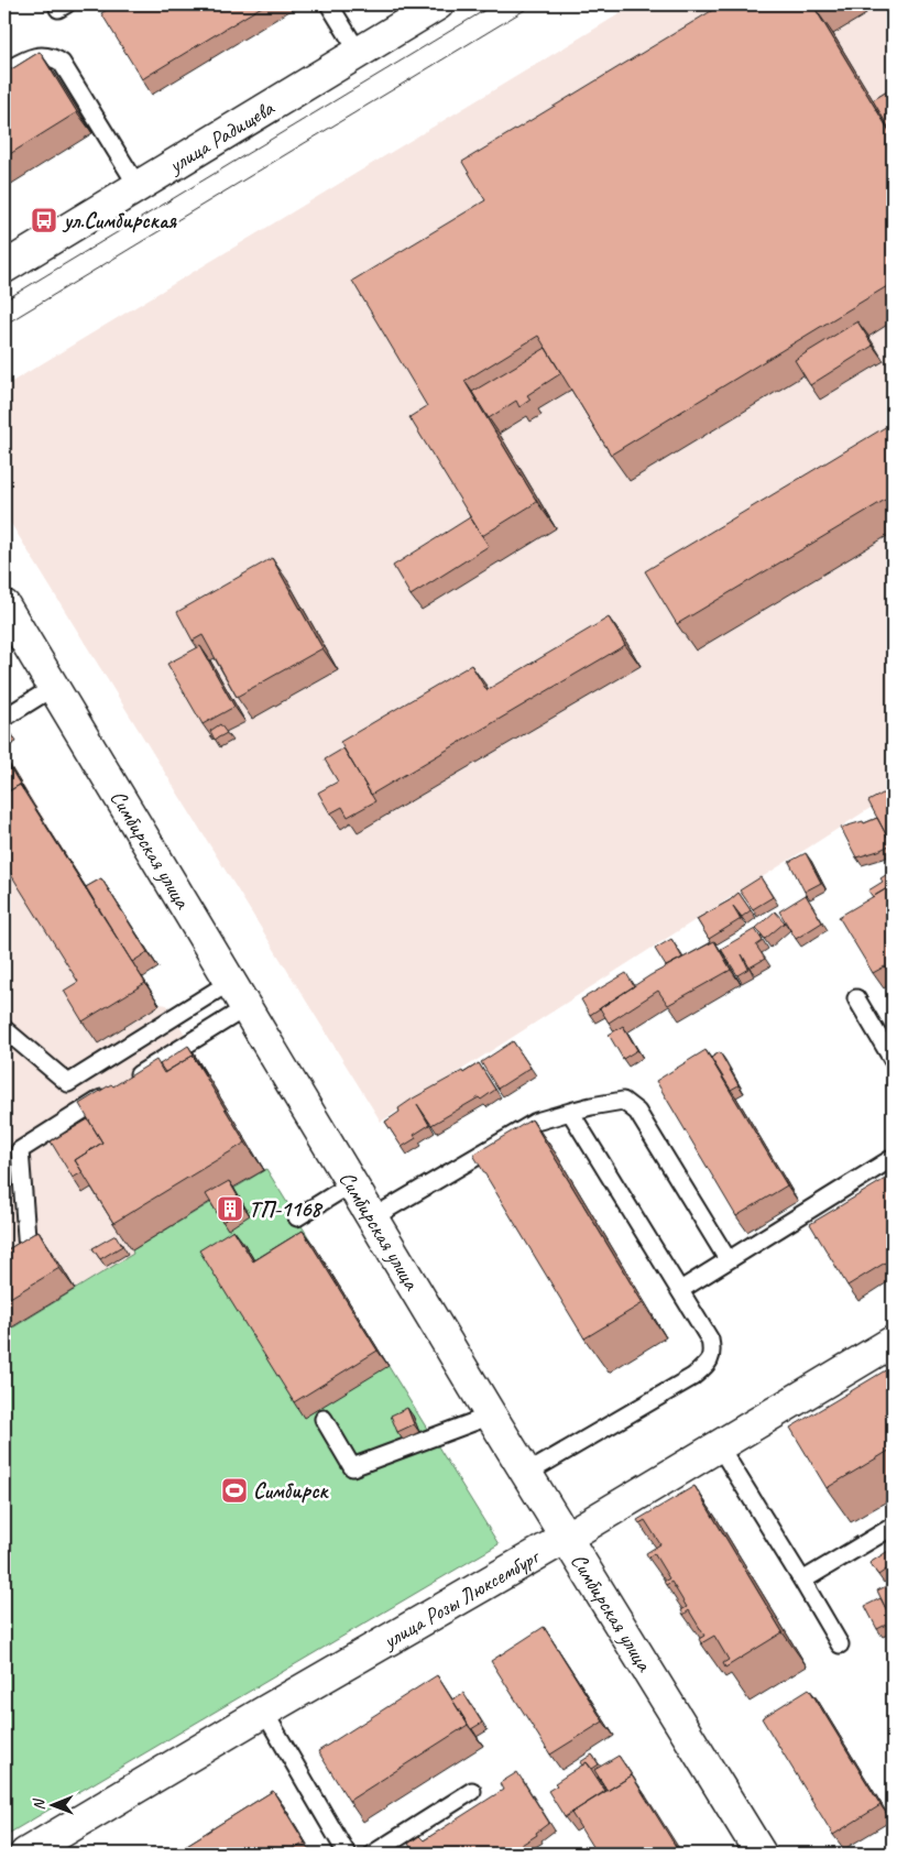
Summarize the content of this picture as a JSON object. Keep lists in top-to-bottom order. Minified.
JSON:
{"streets":{"street":["улица Радищева","Симбирская улица","улица Розы Люксембург"]},"crossings":[["Симбирская улица","улица Розы Люксембург"]],"places":{"bus stop":["ул.Симбирская"],"building":["ТП-1168"],"sports":["Симбирск"]},"north":"left"}
